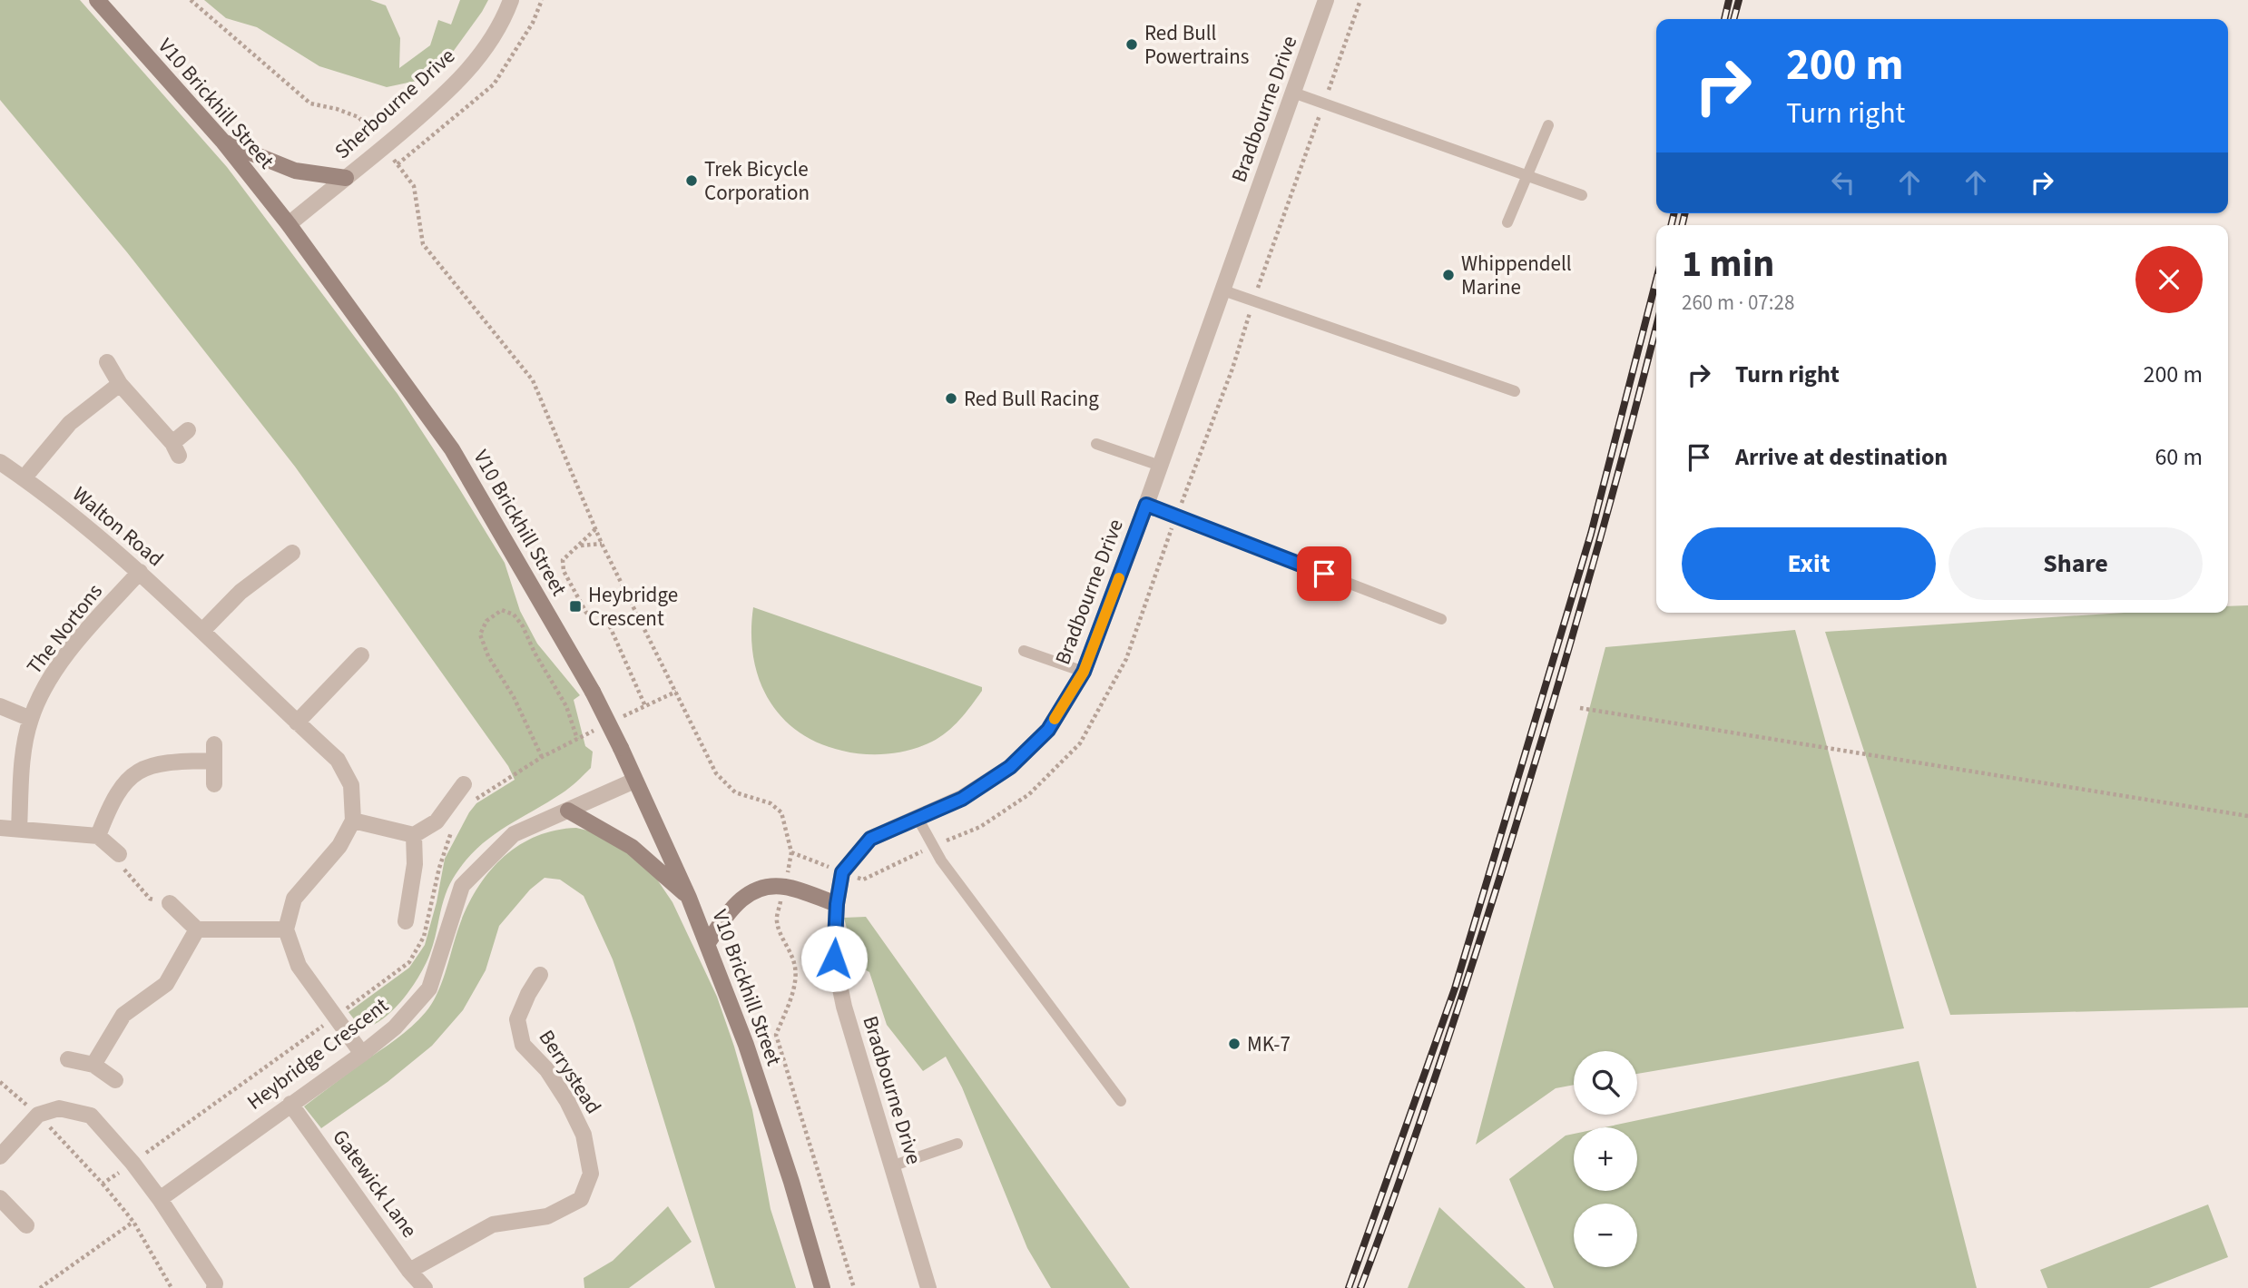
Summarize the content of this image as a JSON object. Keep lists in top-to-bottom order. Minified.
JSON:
{"streets":{"street":["V10 Brickhill Street","Sherbourne Drive","Bradbourne Drive","Walton Road","The Nortons","Heybridge Crescent","Berrystead","Gatewick Lane"]},"crossings":[["V10 Brickhill Street","Sherbourne Drive"],["V10 Brickhill Street","Heybridge Crescent"],["Walton Road","The Nortons"],["Heybridge Crescent","Gatewick Lane"],["Berrystead","Gatewick Lane"]],"places":{"other":["Red Bull Powertrains","Trek Bicycle Corporation","Whippendell Marine","Red Bull Racing","MK-7"],"transit":["Heybridge Crescent"]},"page":{"turn":["200 m","Turn right"],"heading":["1 min","260 m · 07:28"],"list":[{"name":"Turn right","value":"200 m"},{"name":"Arrive at destination","value":"60 m"}],"buttons":["Exit","Share"],"map_buttons":["+","−"]}}
